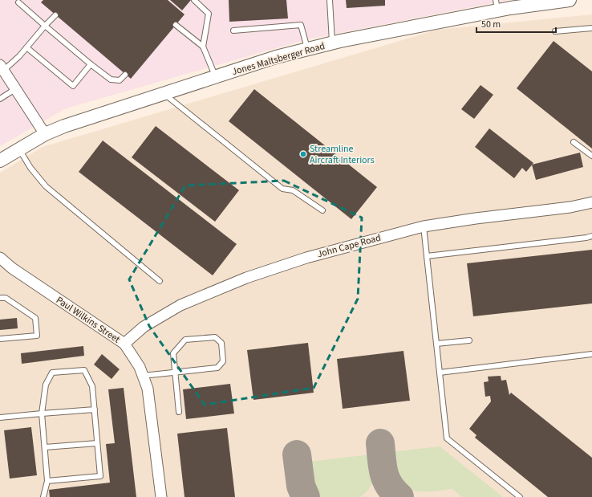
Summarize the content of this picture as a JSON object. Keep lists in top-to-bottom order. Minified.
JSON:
{"streets":{"street":["Jones Maltsberger Road","John Cape Road","Paul Wilkins Street"]},"crossings":[["John Cape Road","Paul Wilkins Street"]],"places":["Streamline Aircraft Interiors"],"scale_bar":"50 m"}
